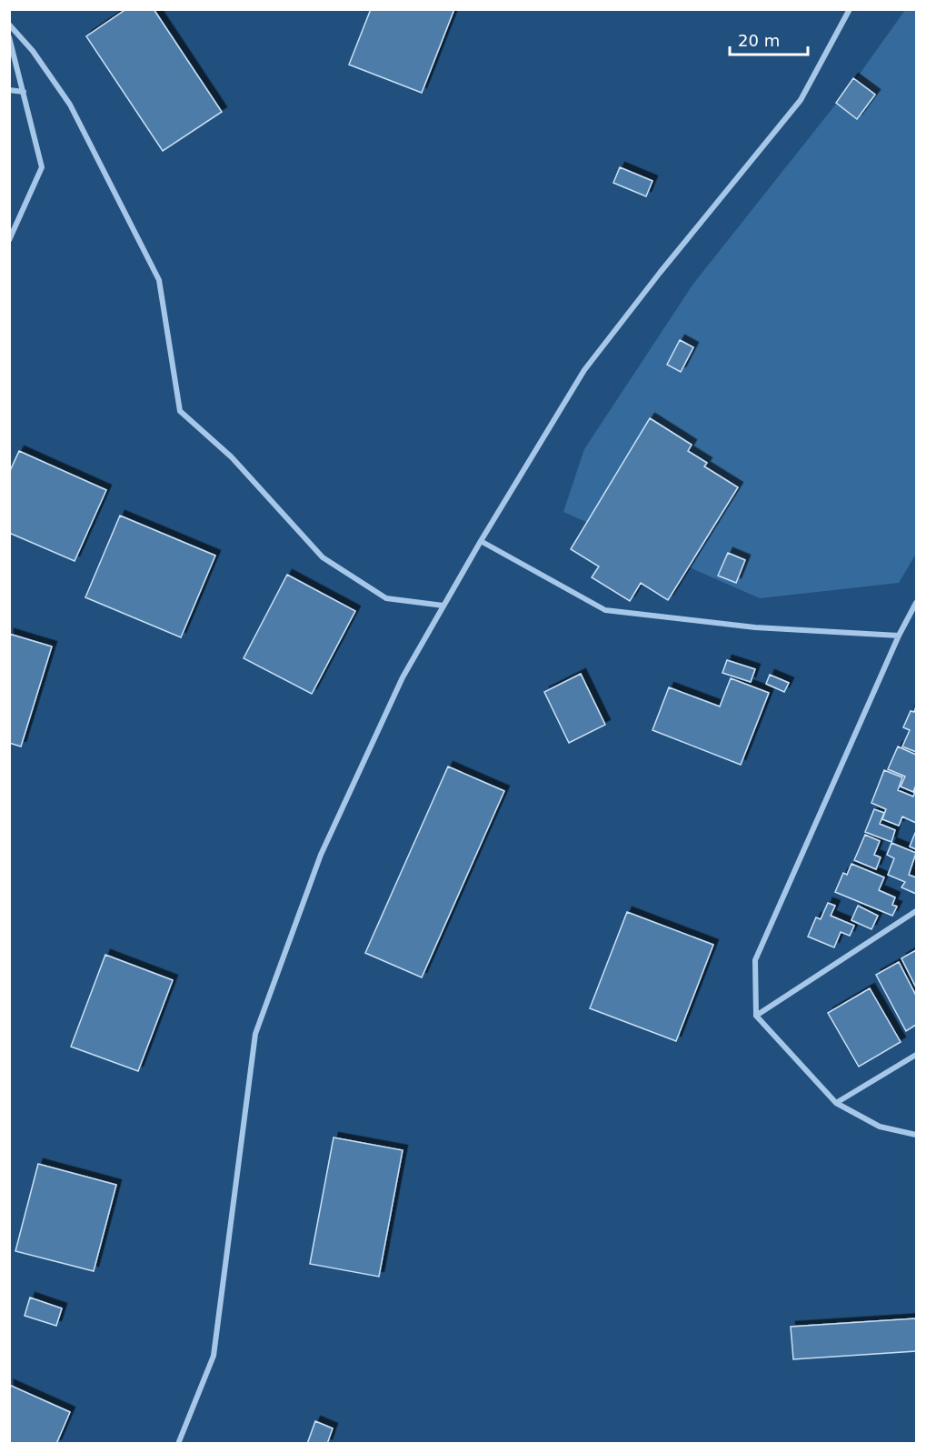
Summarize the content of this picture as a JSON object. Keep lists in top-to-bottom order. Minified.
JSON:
{"scale_bar":"20 m"}
